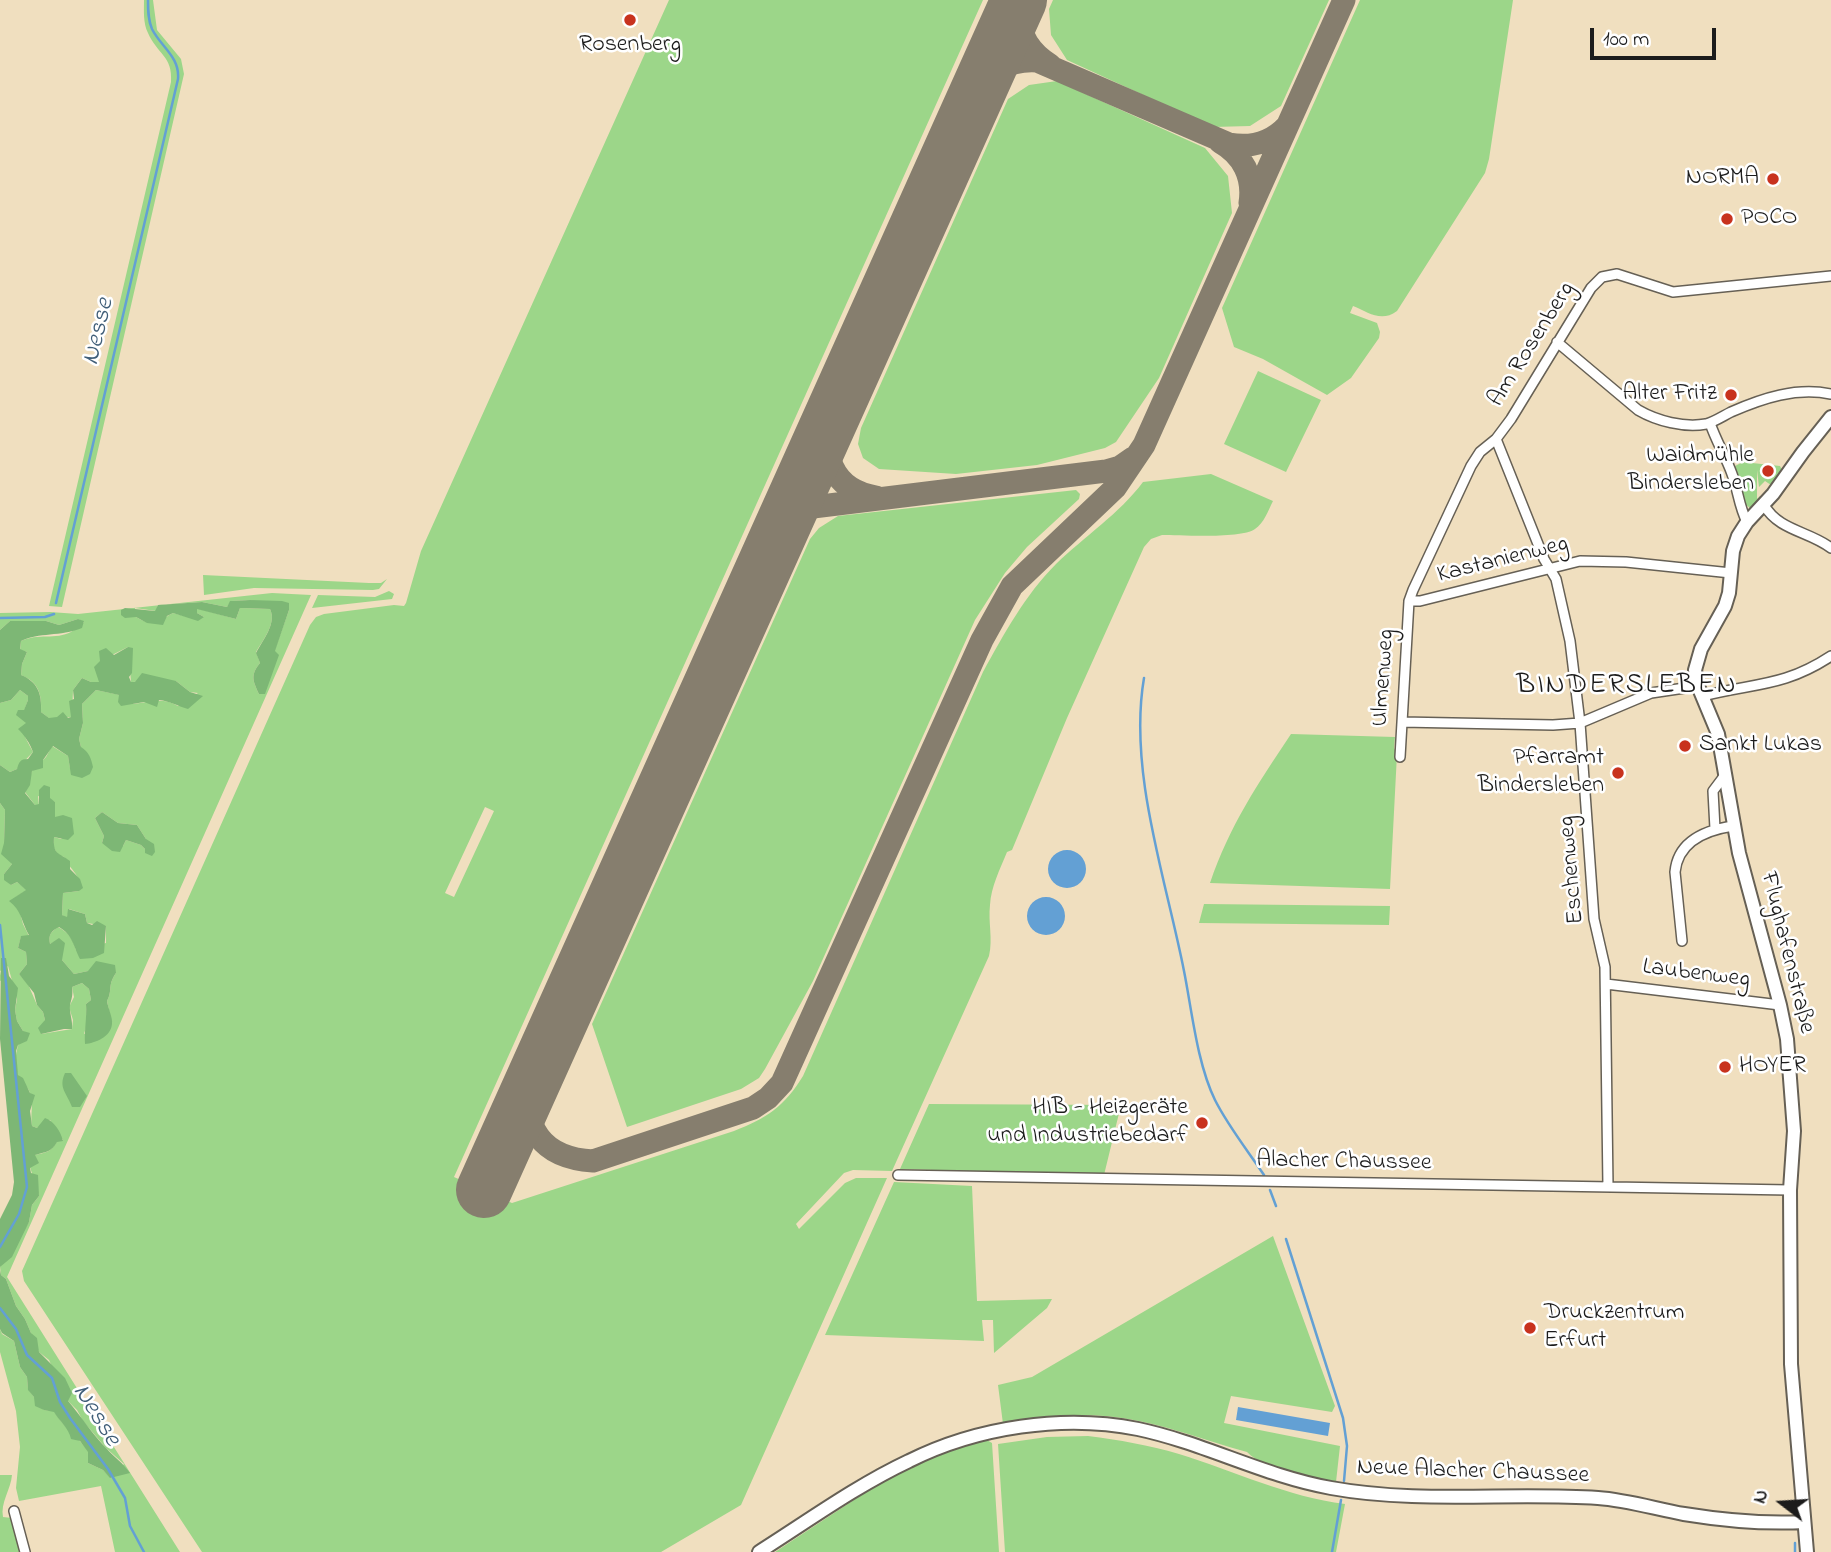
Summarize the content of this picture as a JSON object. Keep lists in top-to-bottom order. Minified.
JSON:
{"streets":{"street":["Am Rosenberg","Kastanienweg","Ulmenweg","Eschenweg","Flughafenstraße","Laubenweg","Alacher Chaussee","Neue Alacher Chaussee"]},"crossings":[["Am Rosenberg","Kastanienweg"],["Am Rosenberg","Ulmenweg"],["Am Rosenberg","Eschenweg"],["Kastanienweg","Ulmenweg"],["Kastanienweg","Eschenweg"],["Kastanienweg","Flughafenstraße"],["Eschenweg","Laubenweg"],["Eschenweg","Alacher Chaussee"],["Flughafenstraße","Laubenweg"],["Flughafenstraße","Alacher Chaussee"],["Flughafenstraße","Neue Alacher Chaussee"]],"districts":["BINDERSLEBEN"],"water":["Nesse"],"places":["Rosenberg","NORMA","POCO","Alter Fritz","Waidmühle Bindersleben","Sankt Lukas","Pfarramt Bindersleben","HOYER","HIB - Heizgeräte und Industriebedarf","Druckzentrum Erfurt"],"scale_bar":"100 m","north":"left"}
